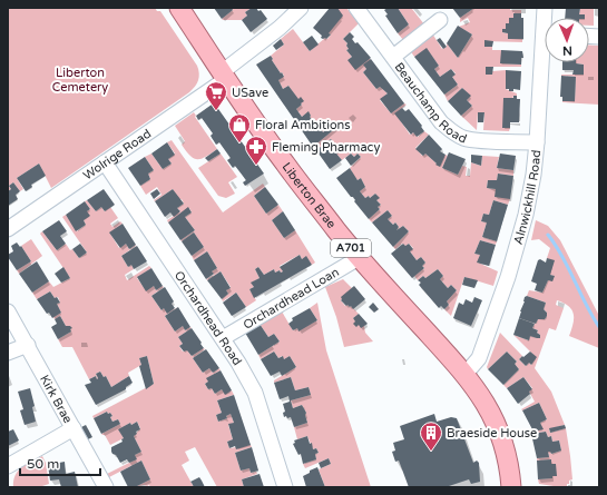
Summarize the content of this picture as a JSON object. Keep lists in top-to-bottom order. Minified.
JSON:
{"streets":{"main road":["Liberton Brae","A701"],"street":["Beauchamp Road","Wolrige Road","Alnwickhill Road","Orchardhead Loan","Orchardhead Road","Kirk Brae"]},"crossings":[["Beauchamp Road","Alnwickhill Road"],["Wolrige Road","Liberton Brae"],["Wolrige Road","Orchardhead Road"],["Liberton Brae","Alnwickhill Road"],["Liberton Brae","Orchardhead Loan"],["Orchardhead Loan","Orchardhead Road"]],"parks":["Liberton Cemetery"],"places":{"supermarket":["USave"],"shop":["Floral Ambitions"],"pharmacy":["Fleming Pharmacy"],"building":["Braeside House"]},"scale_bar":"50 m","north":"bottom"}
